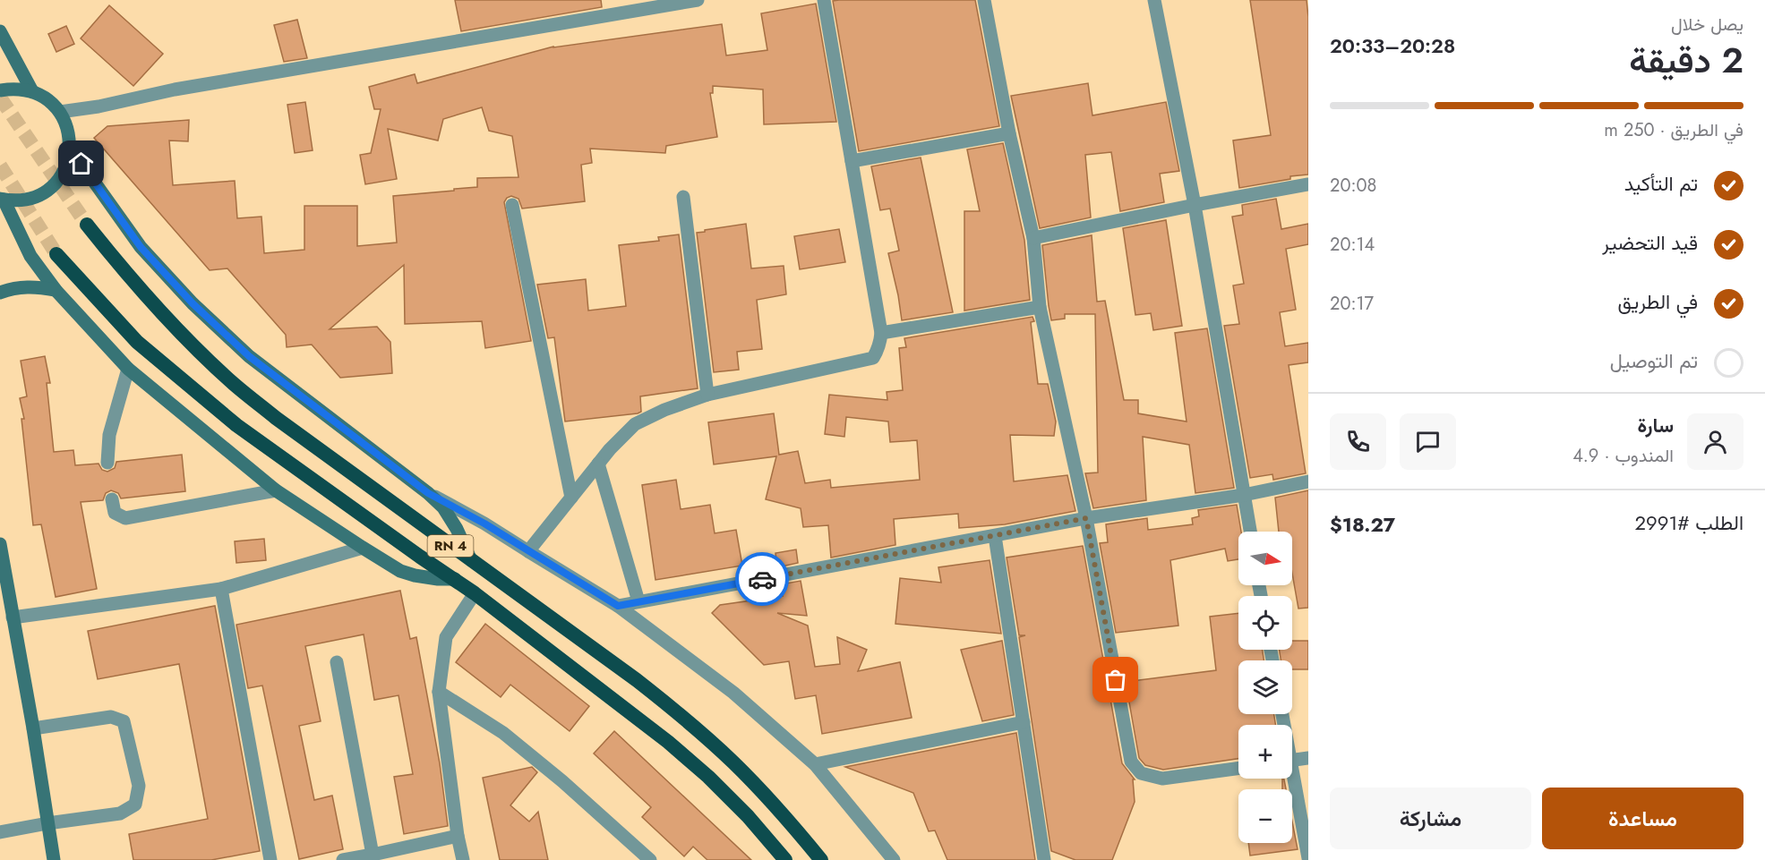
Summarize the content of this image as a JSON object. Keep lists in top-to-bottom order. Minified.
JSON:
{"streets":{"highway":["RN 4"]},"north":"right","page":{"heading":["2 دقيقة","يصل خلال","20:28–20:33"],"panel":["سارة","المندوب · 4.9","الطلب #2991","$18.27"],"bar":"في الطريق · 250 m","list":[["تم التأكيد","20:08"],["قيد التحضير","20:14"],["في الطريق","20:17"],"تم التوصيل"],"map_buttons":["+","−"],"buttons":["مساعدة","مشاركة"]}}
